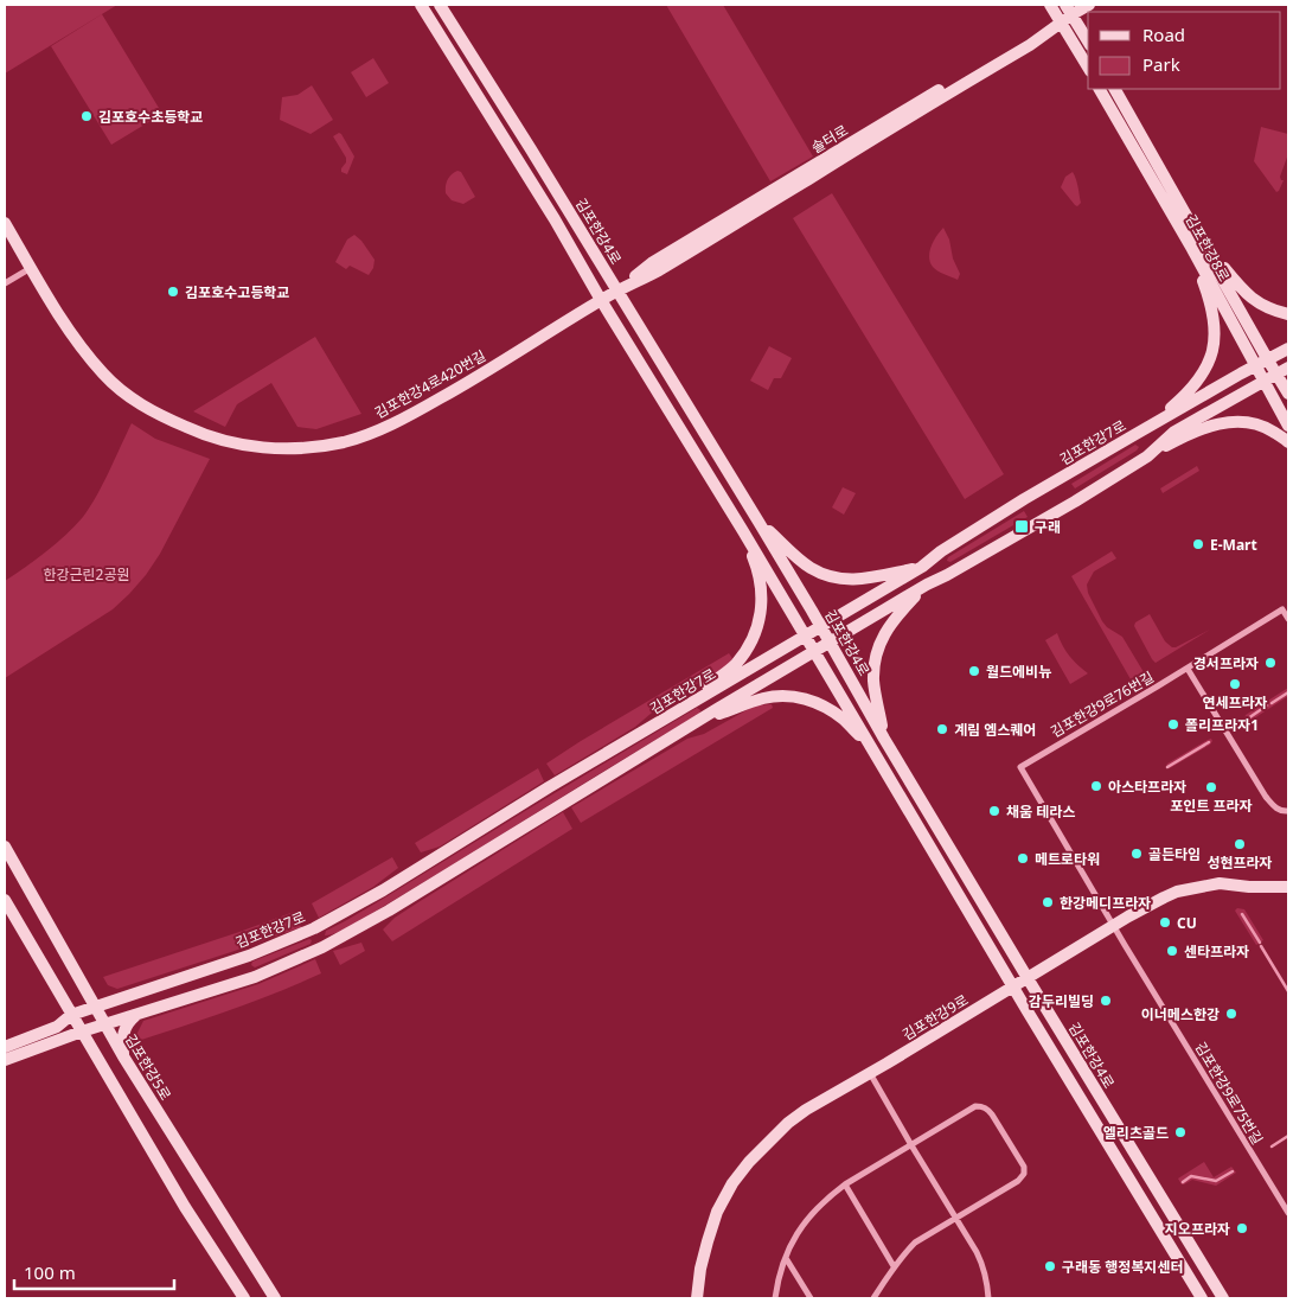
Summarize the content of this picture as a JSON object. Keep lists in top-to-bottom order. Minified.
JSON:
{"streets":{"street":["솔터로","김포한강4로","김포한강8로","김포한강4로420번길","김포한강7로","김포한강9로76번길","김포한강9로","김포한강5로","김포한강9로75번길"]},"crossings":[["솔터로","김포한강4로"],["솔터로","김포한강4로420번길"],["김포한강4로","김포한강7로"],["김포한강4로","김포한강9로"],["김포한강8로","김포한강7로"],["김포한강7로","김포한강5로"],["김포한강9로76번길","김포한강9로"],["김포한강9로76번길","김포한강9로75번길"],["김포한강9로","김포한강9로75번길"]],"parks":["한강근린2공원"],"places":{"other":["김포호수초등학교","김포호수고등학교","E-Mart","경서프라자","월드에비뉴","연세프라자","폴리프라자1","계림 엠스퀘어","아스타프라자","포인트 프라자","채움 테라스","성현프라자","골든타임","메트로타워","한강메디프라자","CU","센타프라자","감두리빌딩","이너메스한강","엘리츠골드","지오프라자","구래동 행정복지센터"],"transit":["구래"]},"legend":["Road","Park"],"scale_bar":"100 m"}
